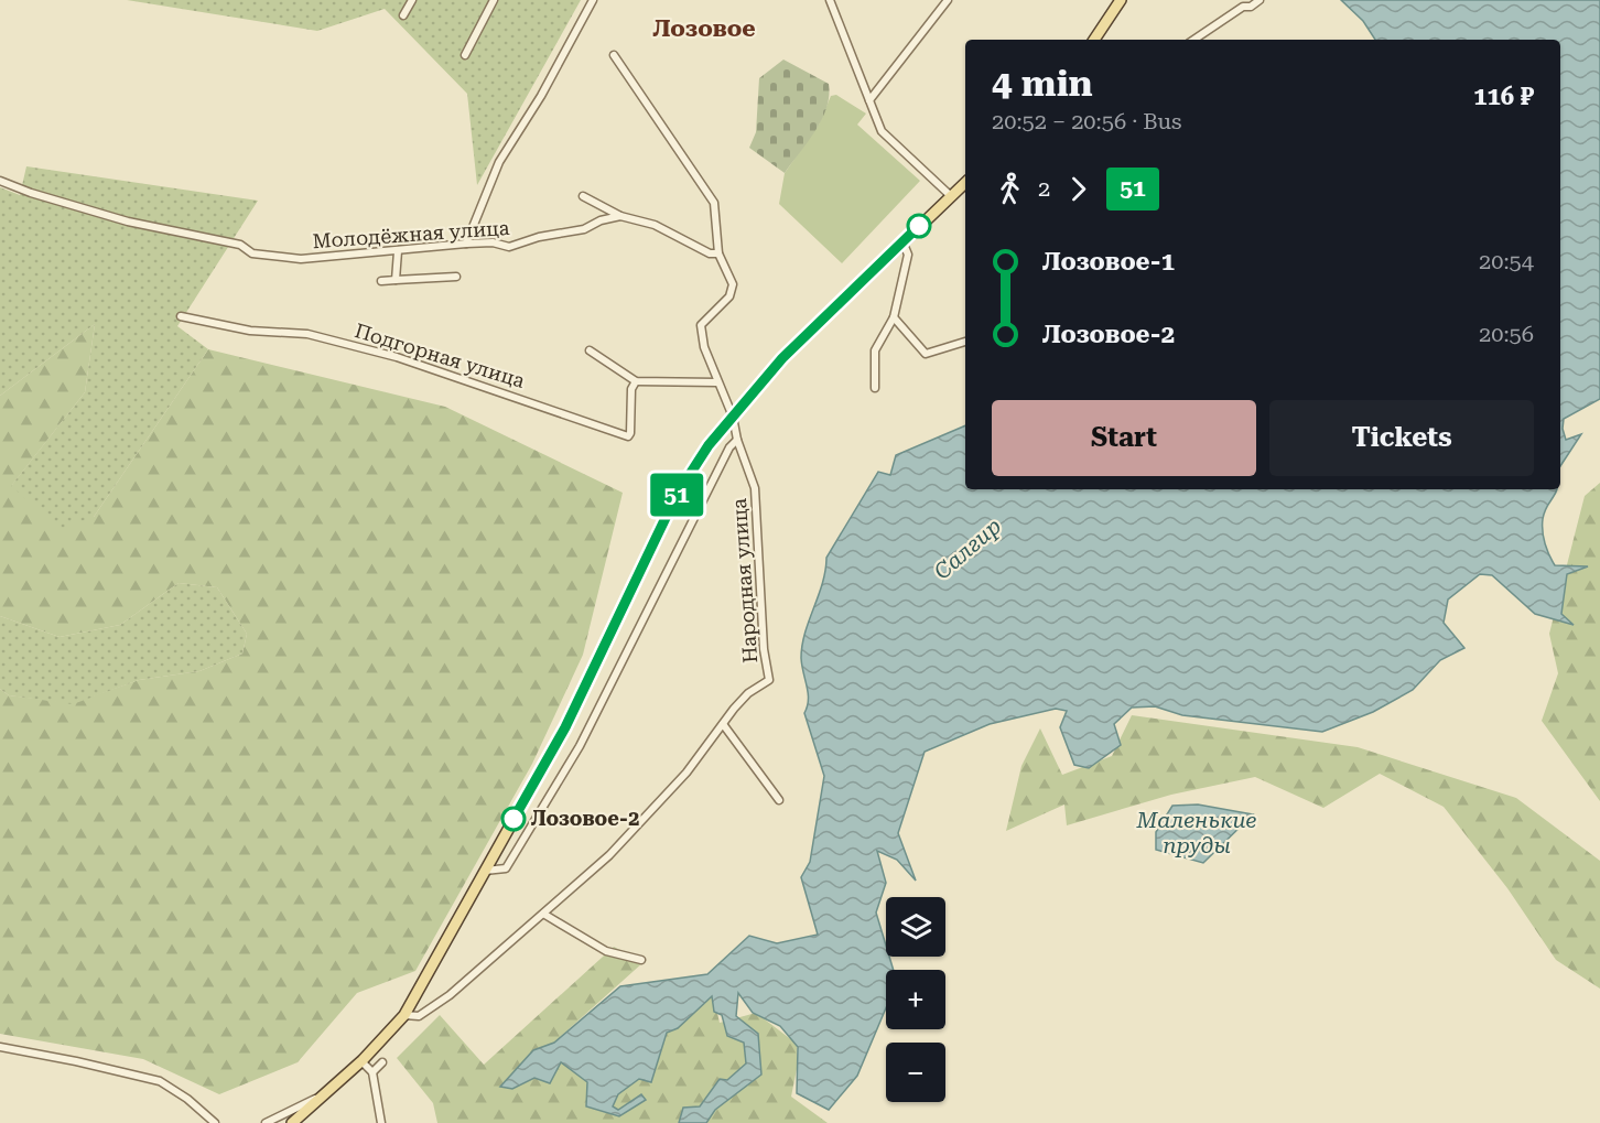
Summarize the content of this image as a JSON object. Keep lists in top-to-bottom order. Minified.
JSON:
{"streets":{"street":["Молодёжная улица","Подгорная улица","Народная улица"]},"districts":["Лозовое"],"water":["Салгир","Маленькие пруды"],"places":["Лозовое-2"],"lines":["bus line 51"],"page":{"on_map":"51","heading":["4 min","20:52 – 20:56 · Bus","116 ₽"],"legs":["2","51"],"list":[{"name":"Лозовое-1","value":"20:54"},{"name":"Лозовое-2","value":"20:56"}],"buttons":["Start","Tickets"],"map_buttons":["+","−"]}}
